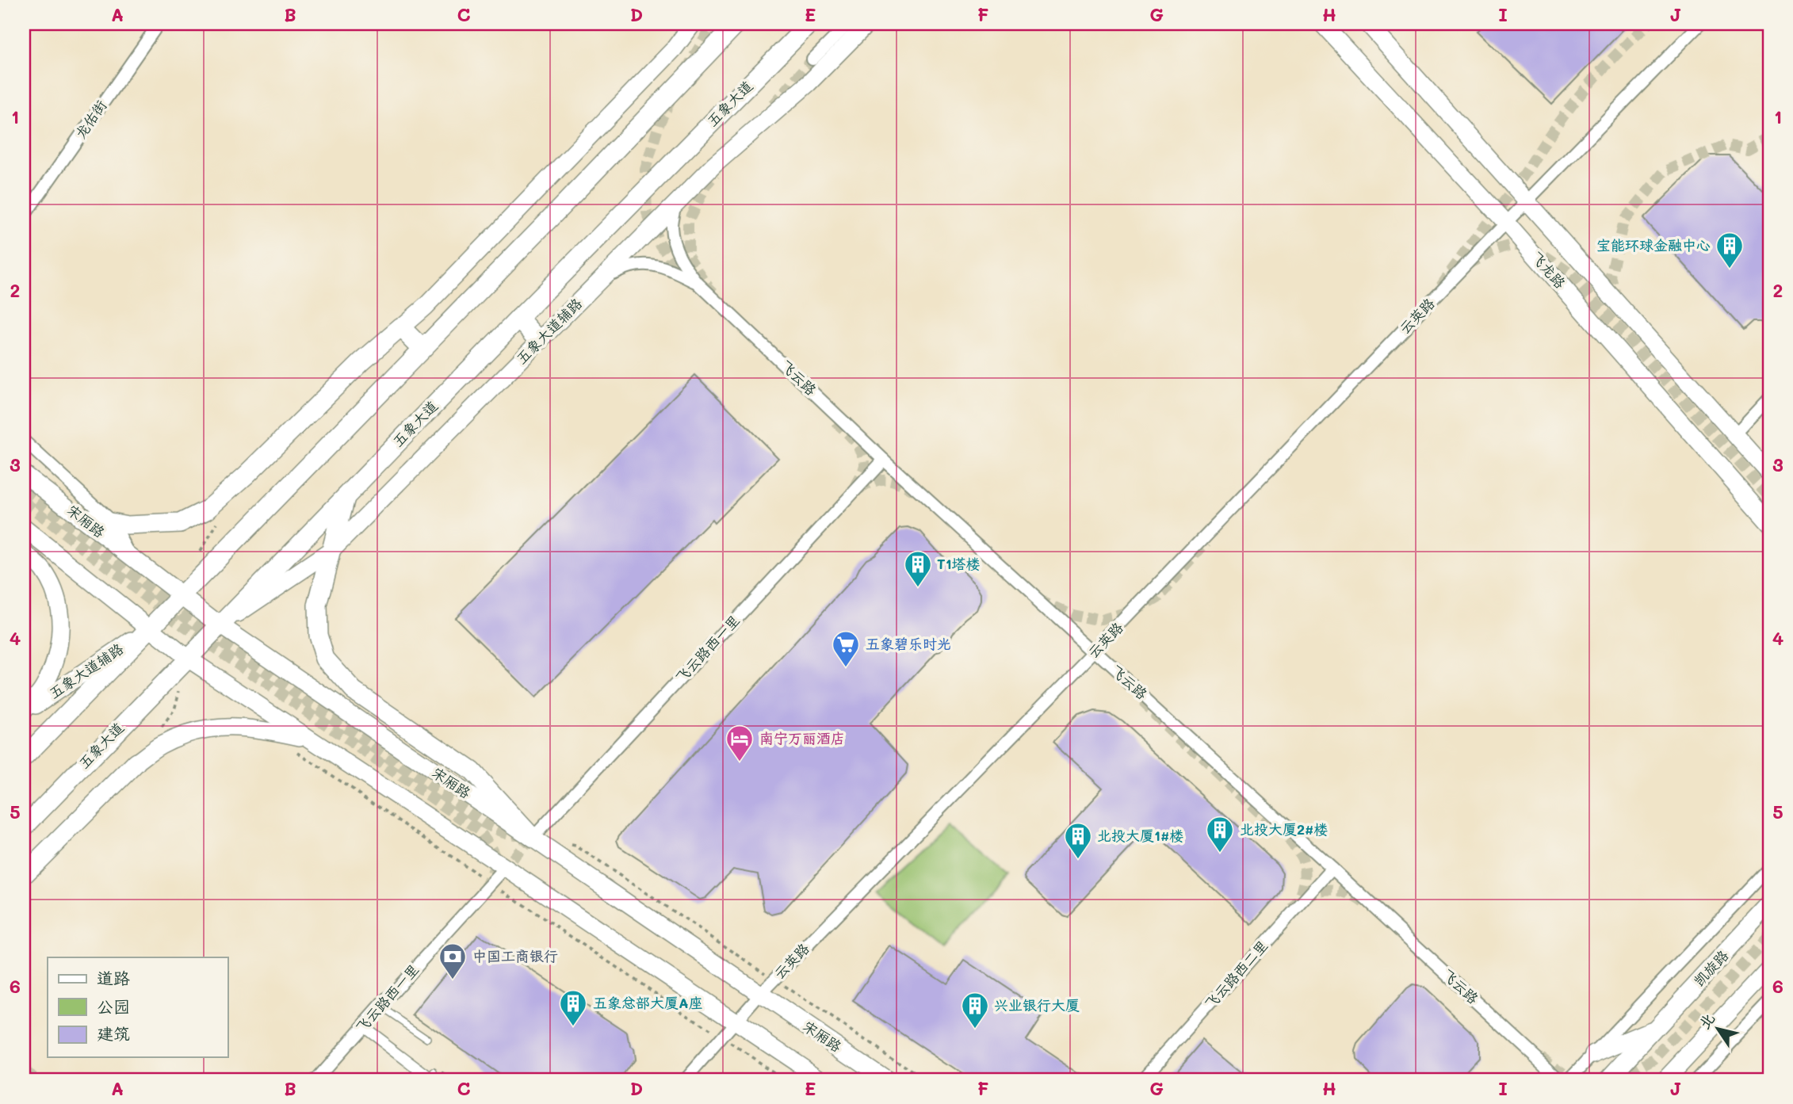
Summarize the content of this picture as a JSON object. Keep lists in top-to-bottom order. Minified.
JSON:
{"streets":{"main road":["五象大道"],"street":["龙佑街","飞龙路","云英路","五象大道辅路","飞云路","宋厢路","飞云路西一里","凯旋路","飞云路西二里"]},"crossings":[["五象大道","五象大道辅路"],["五象大道","宋厢路"],["飞龙路","云英路"],["云英路","飞云路"],["云英路","宋厢路"],["五象大道辅路","飞云路"],["五象大道辅路","宋厢路"],["飞云路","飞云路西一里"],["飞云路","飞云路西二里"],["宋厢路","飞云路西一里"]],"places":{"building":["宝能环球金融中心","T1塔楼","北投大厦2#楼","北投大厦1#楼","五象总部大厦A座","兴业银行大厦"],"supermarket":["五象碧乐时光"],"hotel":["南宁万丽酒店"],"bank":["中国工商银行"]},"legend":["道路","公园","建筑"],"north":"top left","grid":{"columns":["A","B","C","D","E","F","G","H","I","J"],"rows":["1","2","3","4","5","6"]}}
